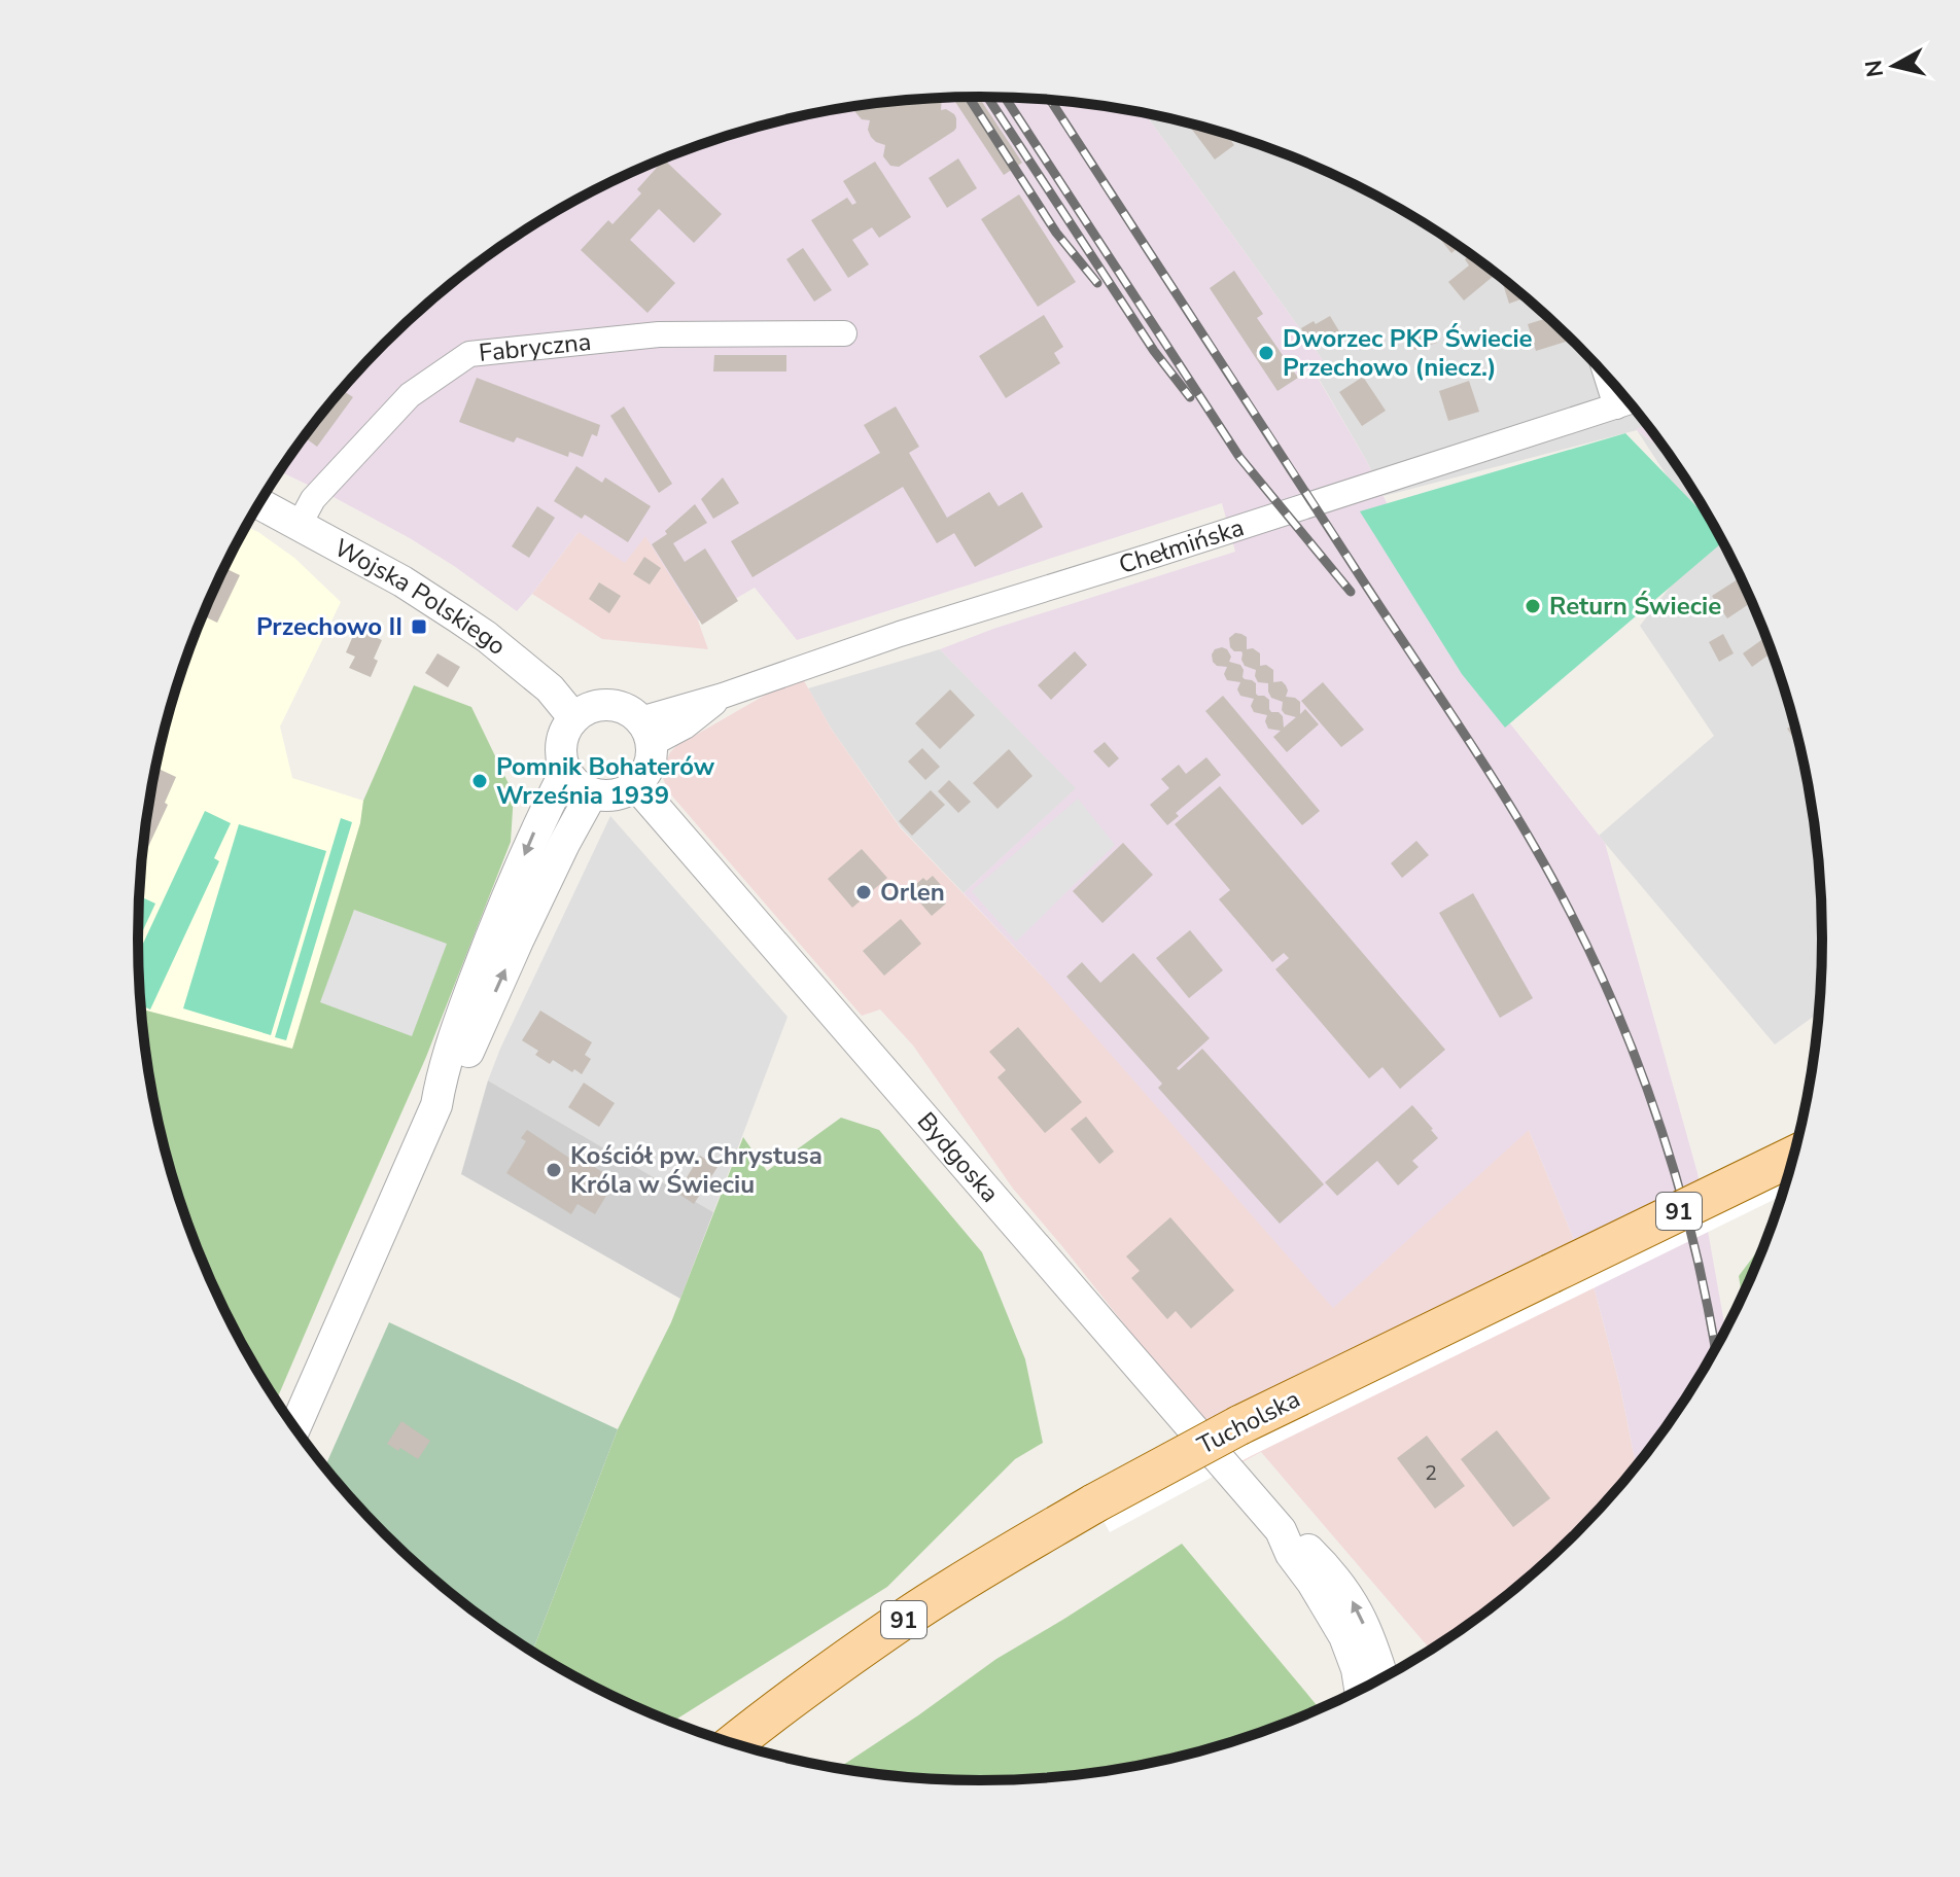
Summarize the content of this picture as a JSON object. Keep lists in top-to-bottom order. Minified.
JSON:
{"streets":{"main road":["91","Tucholska"],"street":["Fabryczna","Chełmińska","Wojska Polskiego","Bydgoska"]},"crossings":[["Fabryczna","Wojska Polskiego"],["Chełmińska","Wojska Polskiego"],["Chełmińska","Bydgoska"],["Wojska Polskiego","Bydgoska"]],"places":{"other":["Dworzec PKP Świecie Przechowo (niecz.)","Return Świecie","Pomnik Bohaterów Września 1939","Orlen","Kościół pw. Chrystusa Króla w Świeciu"],"transit":["Przechowo II"]},"house_numbers":["2"],"north":"left"}
